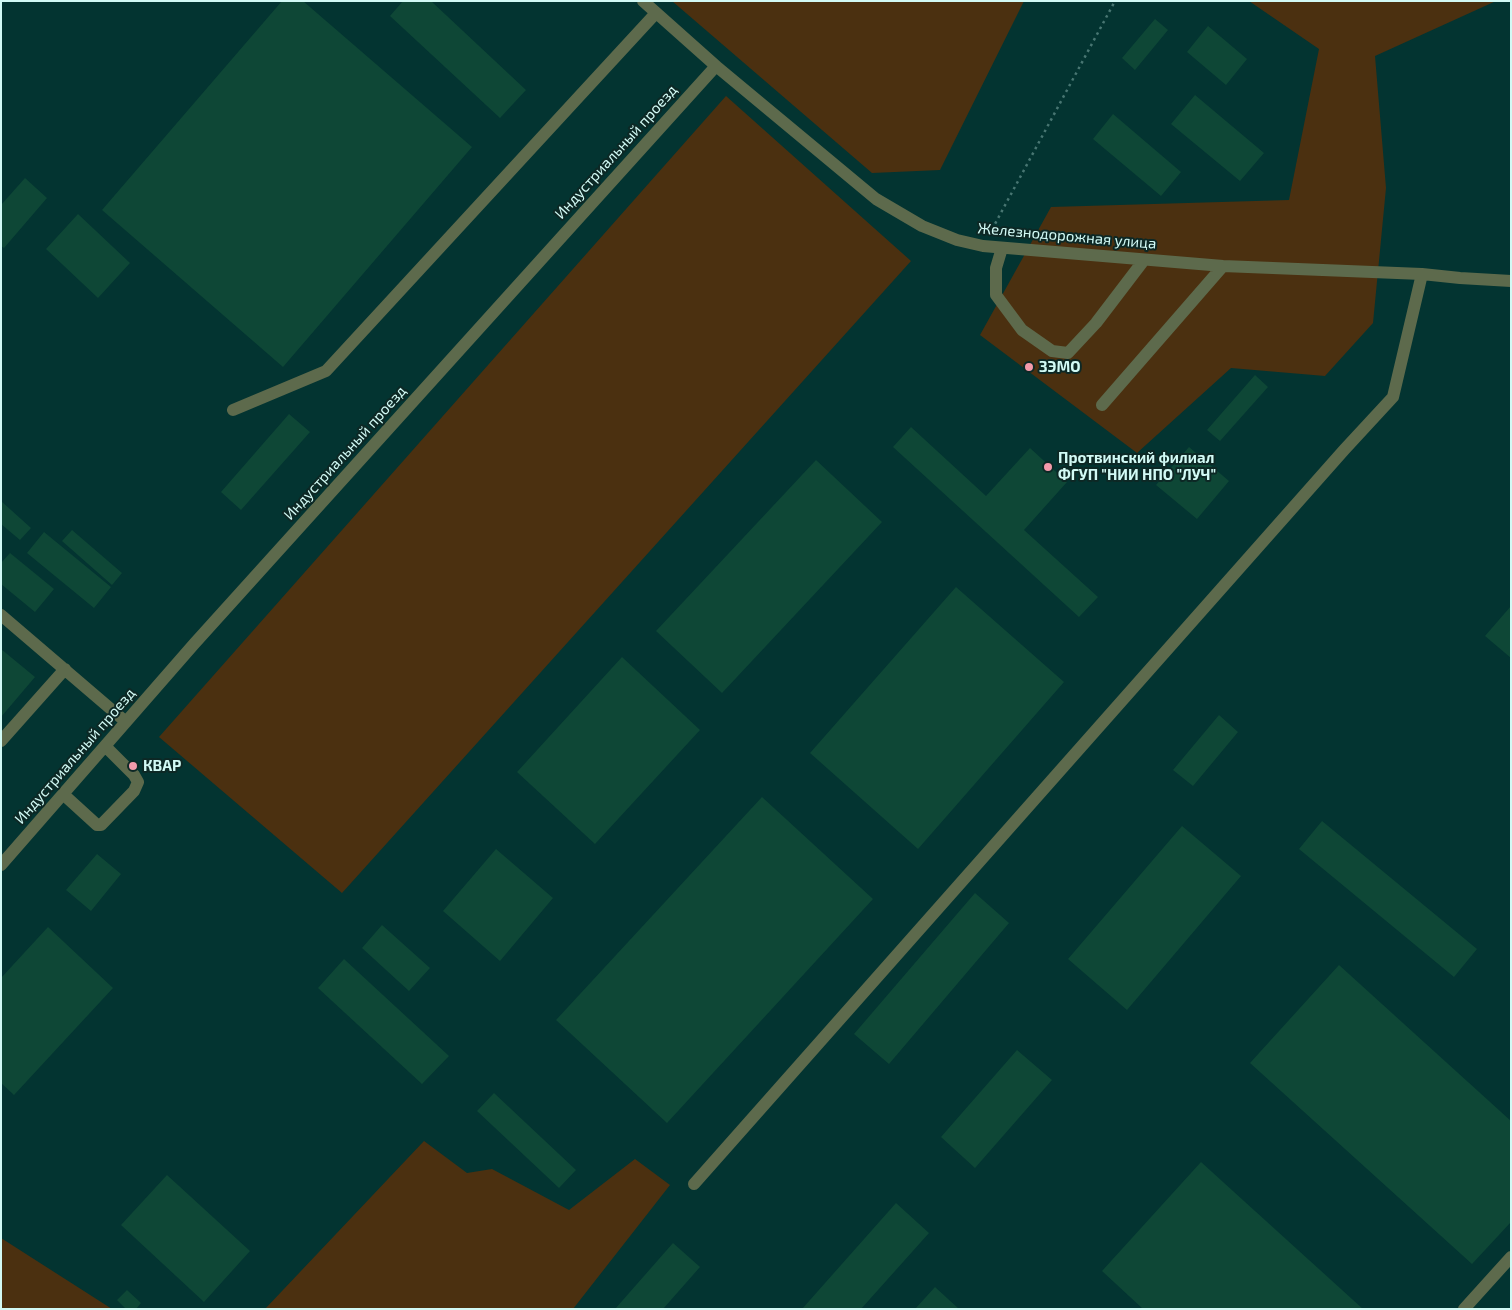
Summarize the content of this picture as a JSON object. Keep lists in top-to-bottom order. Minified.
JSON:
{"streets":{"street":["Индустриальный проезд","Железнодорожная улица"]},"crossings":[["Индустриальный проезд","Железнодорожная улица"]],"places":["ЗЭМО","Протвинский филиал ФГУП \"НИИ НПО \"ЛУЧ\"","КВАР"]}
